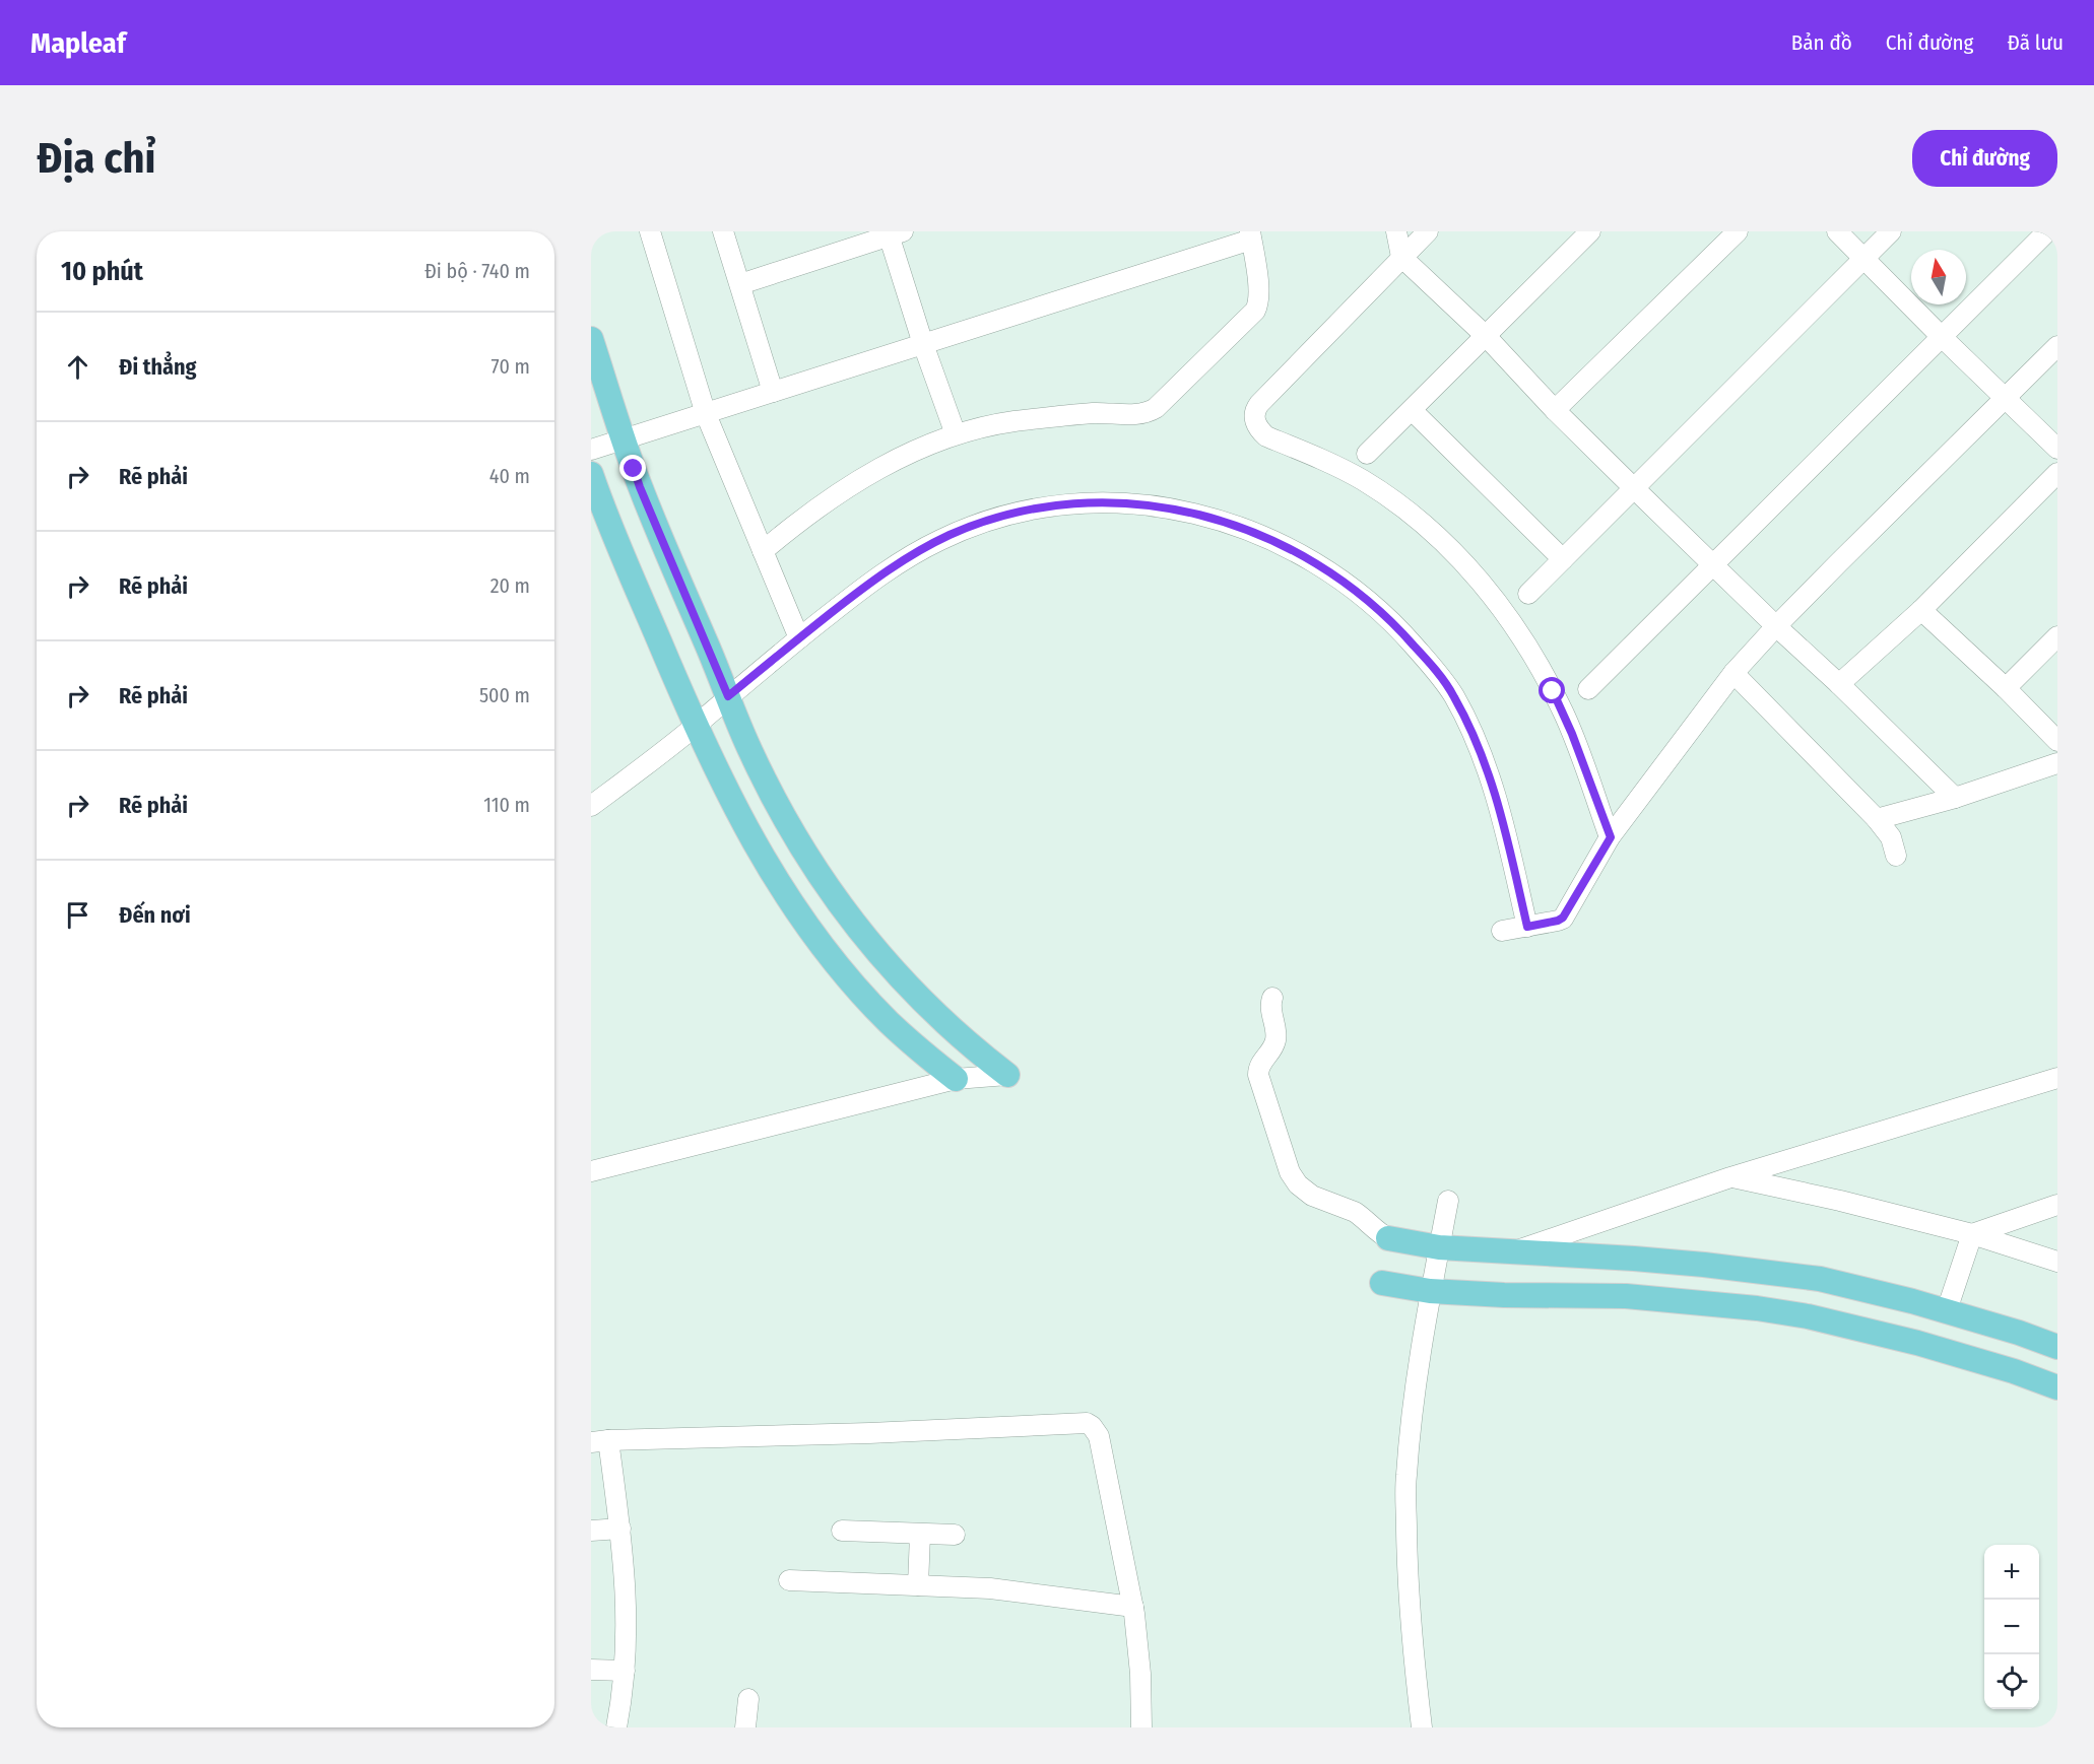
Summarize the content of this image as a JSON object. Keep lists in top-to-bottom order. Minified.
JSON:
{"north":"top","page":{"header":"Mapleaf","nav":["Bản đồ","Chỉ đường","Đã lưu"],"buttons":"Chỉ đường","title":"Địa chỉ","heading":["10 phút","Đi bộ · 740 m"],"list":[["Đi thẳng","70 m"],["Rẽ phải","40 m"],["Rẽ phải","20 m"],["Rẽ phải","500 m"],["Rẽ phải","110 m"],"Đến nơi"],"map_buttons":["+","−"]}}
